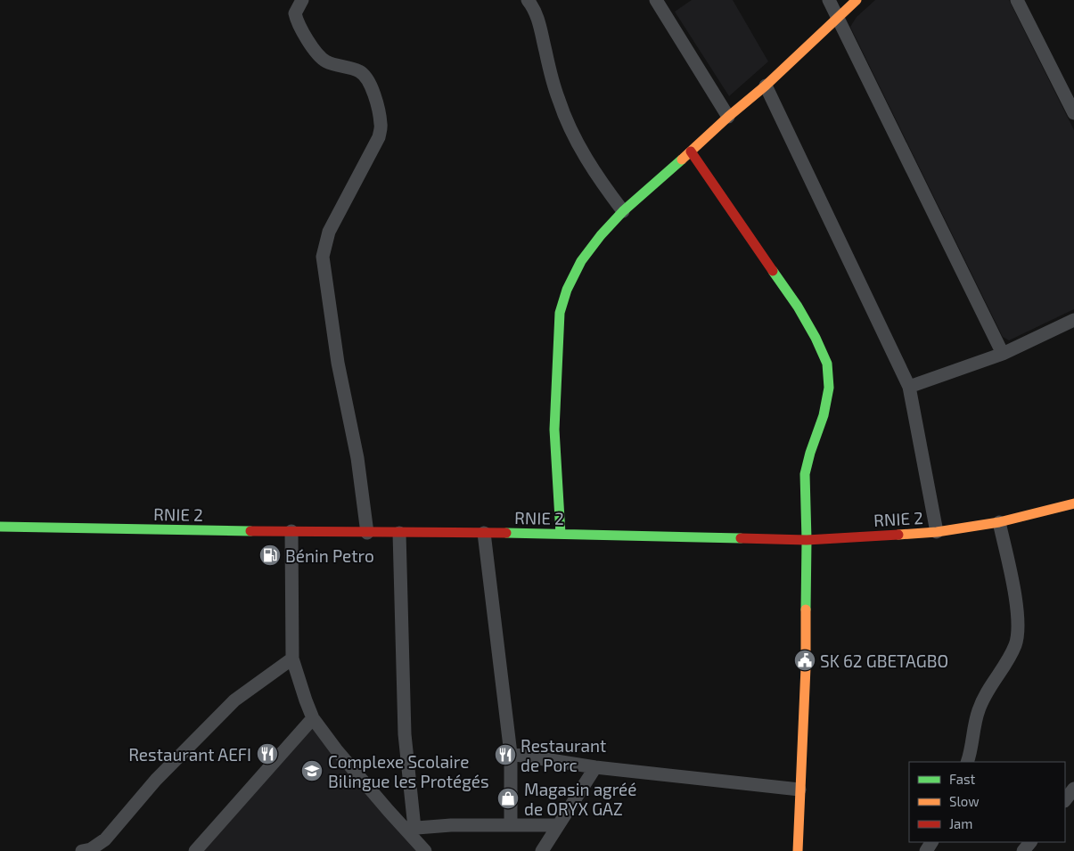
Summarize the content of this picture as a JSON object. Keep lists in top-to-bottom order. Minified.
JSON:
{"streets":{"main road":["RNIE 2"]},"places":{"fuel station":["Bénin Petro"],"public building":["SK 62 GBETAGBO"],"restaurant":["Restaurant AEFI","Restaurant de Porc"],"school or university":["Complexe Scolaire Bilingue les Protégés"],"shop":["Magasin agréé de ORYX GAZ"]},"legend":["Fast","Slow","Jam"]}
